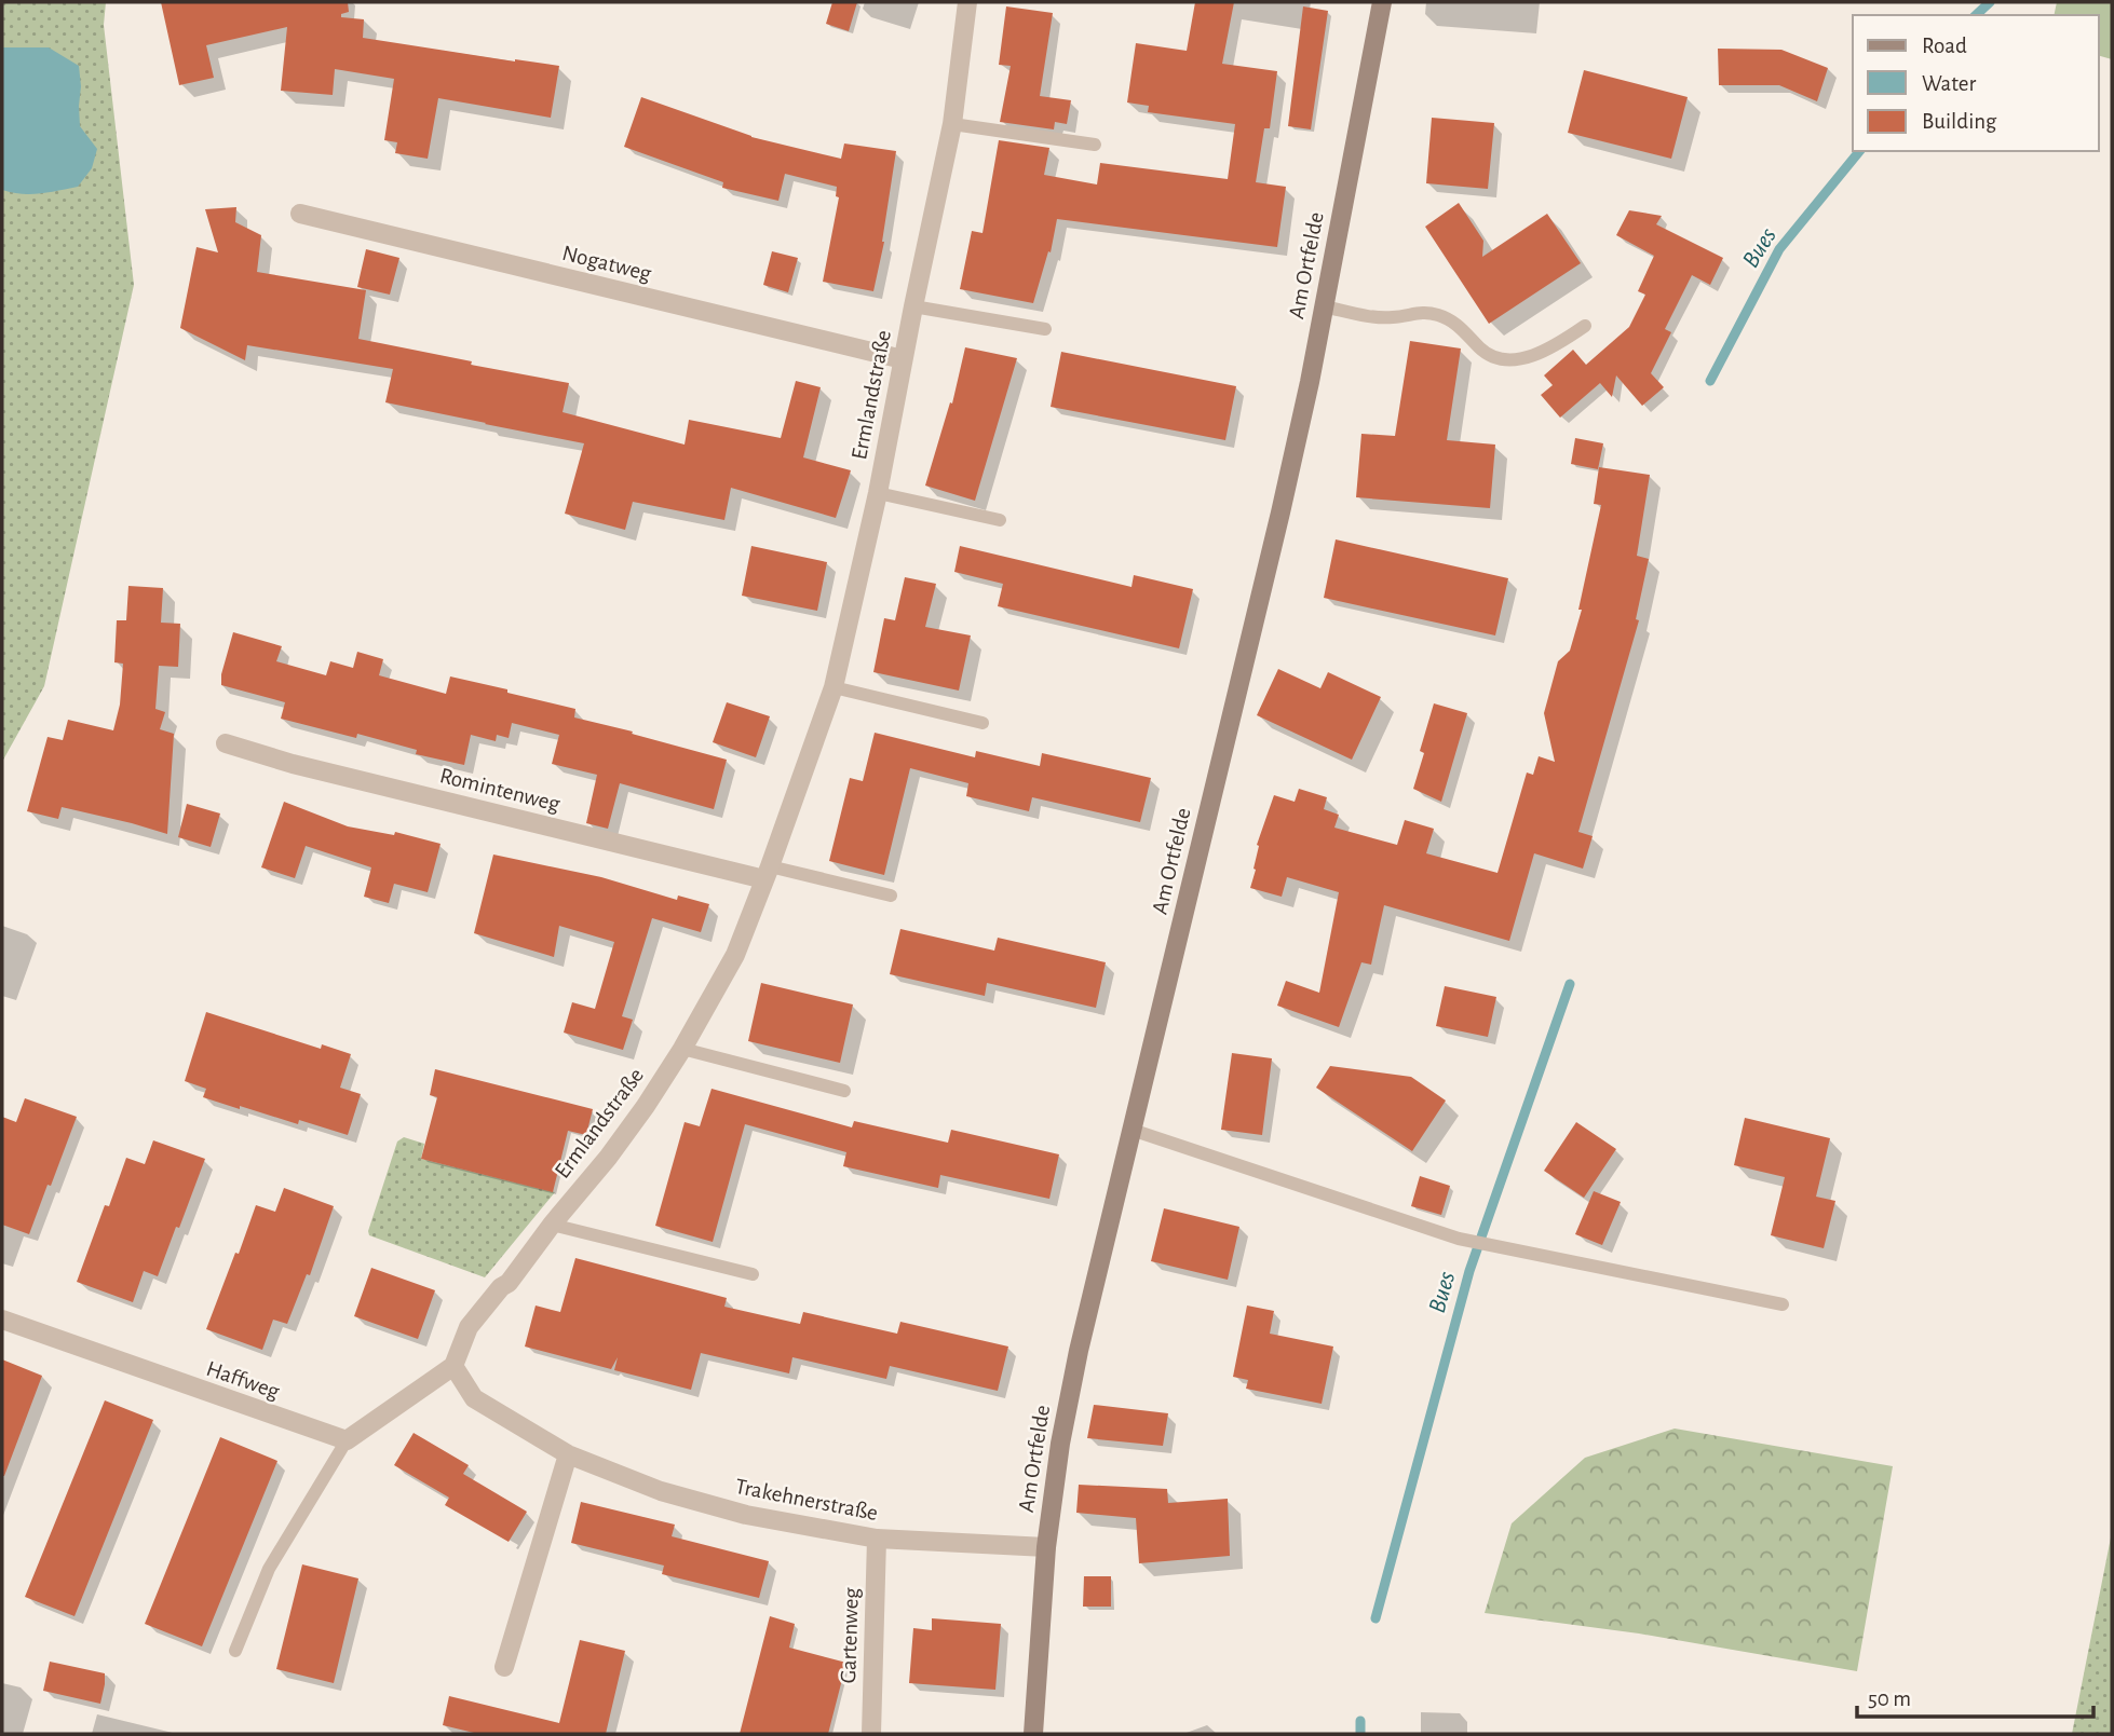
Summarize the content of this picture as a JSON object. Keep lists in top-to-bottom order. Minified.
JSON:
{"streets":{"main road":["Am Ortfelde"],"street":["Nogatweg","Ermlandstraße","Romintenweg","Haffweg","Trakehnerstraße","Gartenweg"]},"crossings":[["Nogatweg","Ermlandstraße"],["Am Ortfelde","Trakehnerstraße"],["Ermlandstraße","Romintenweg"],["Ermlandstraße","Trakehnerstraße"],["Trakehnerstraße","Gartenweg"]],"water":["Bues"],"legend":["Road","Water","Building"],"scale_bar":"50 m"}
